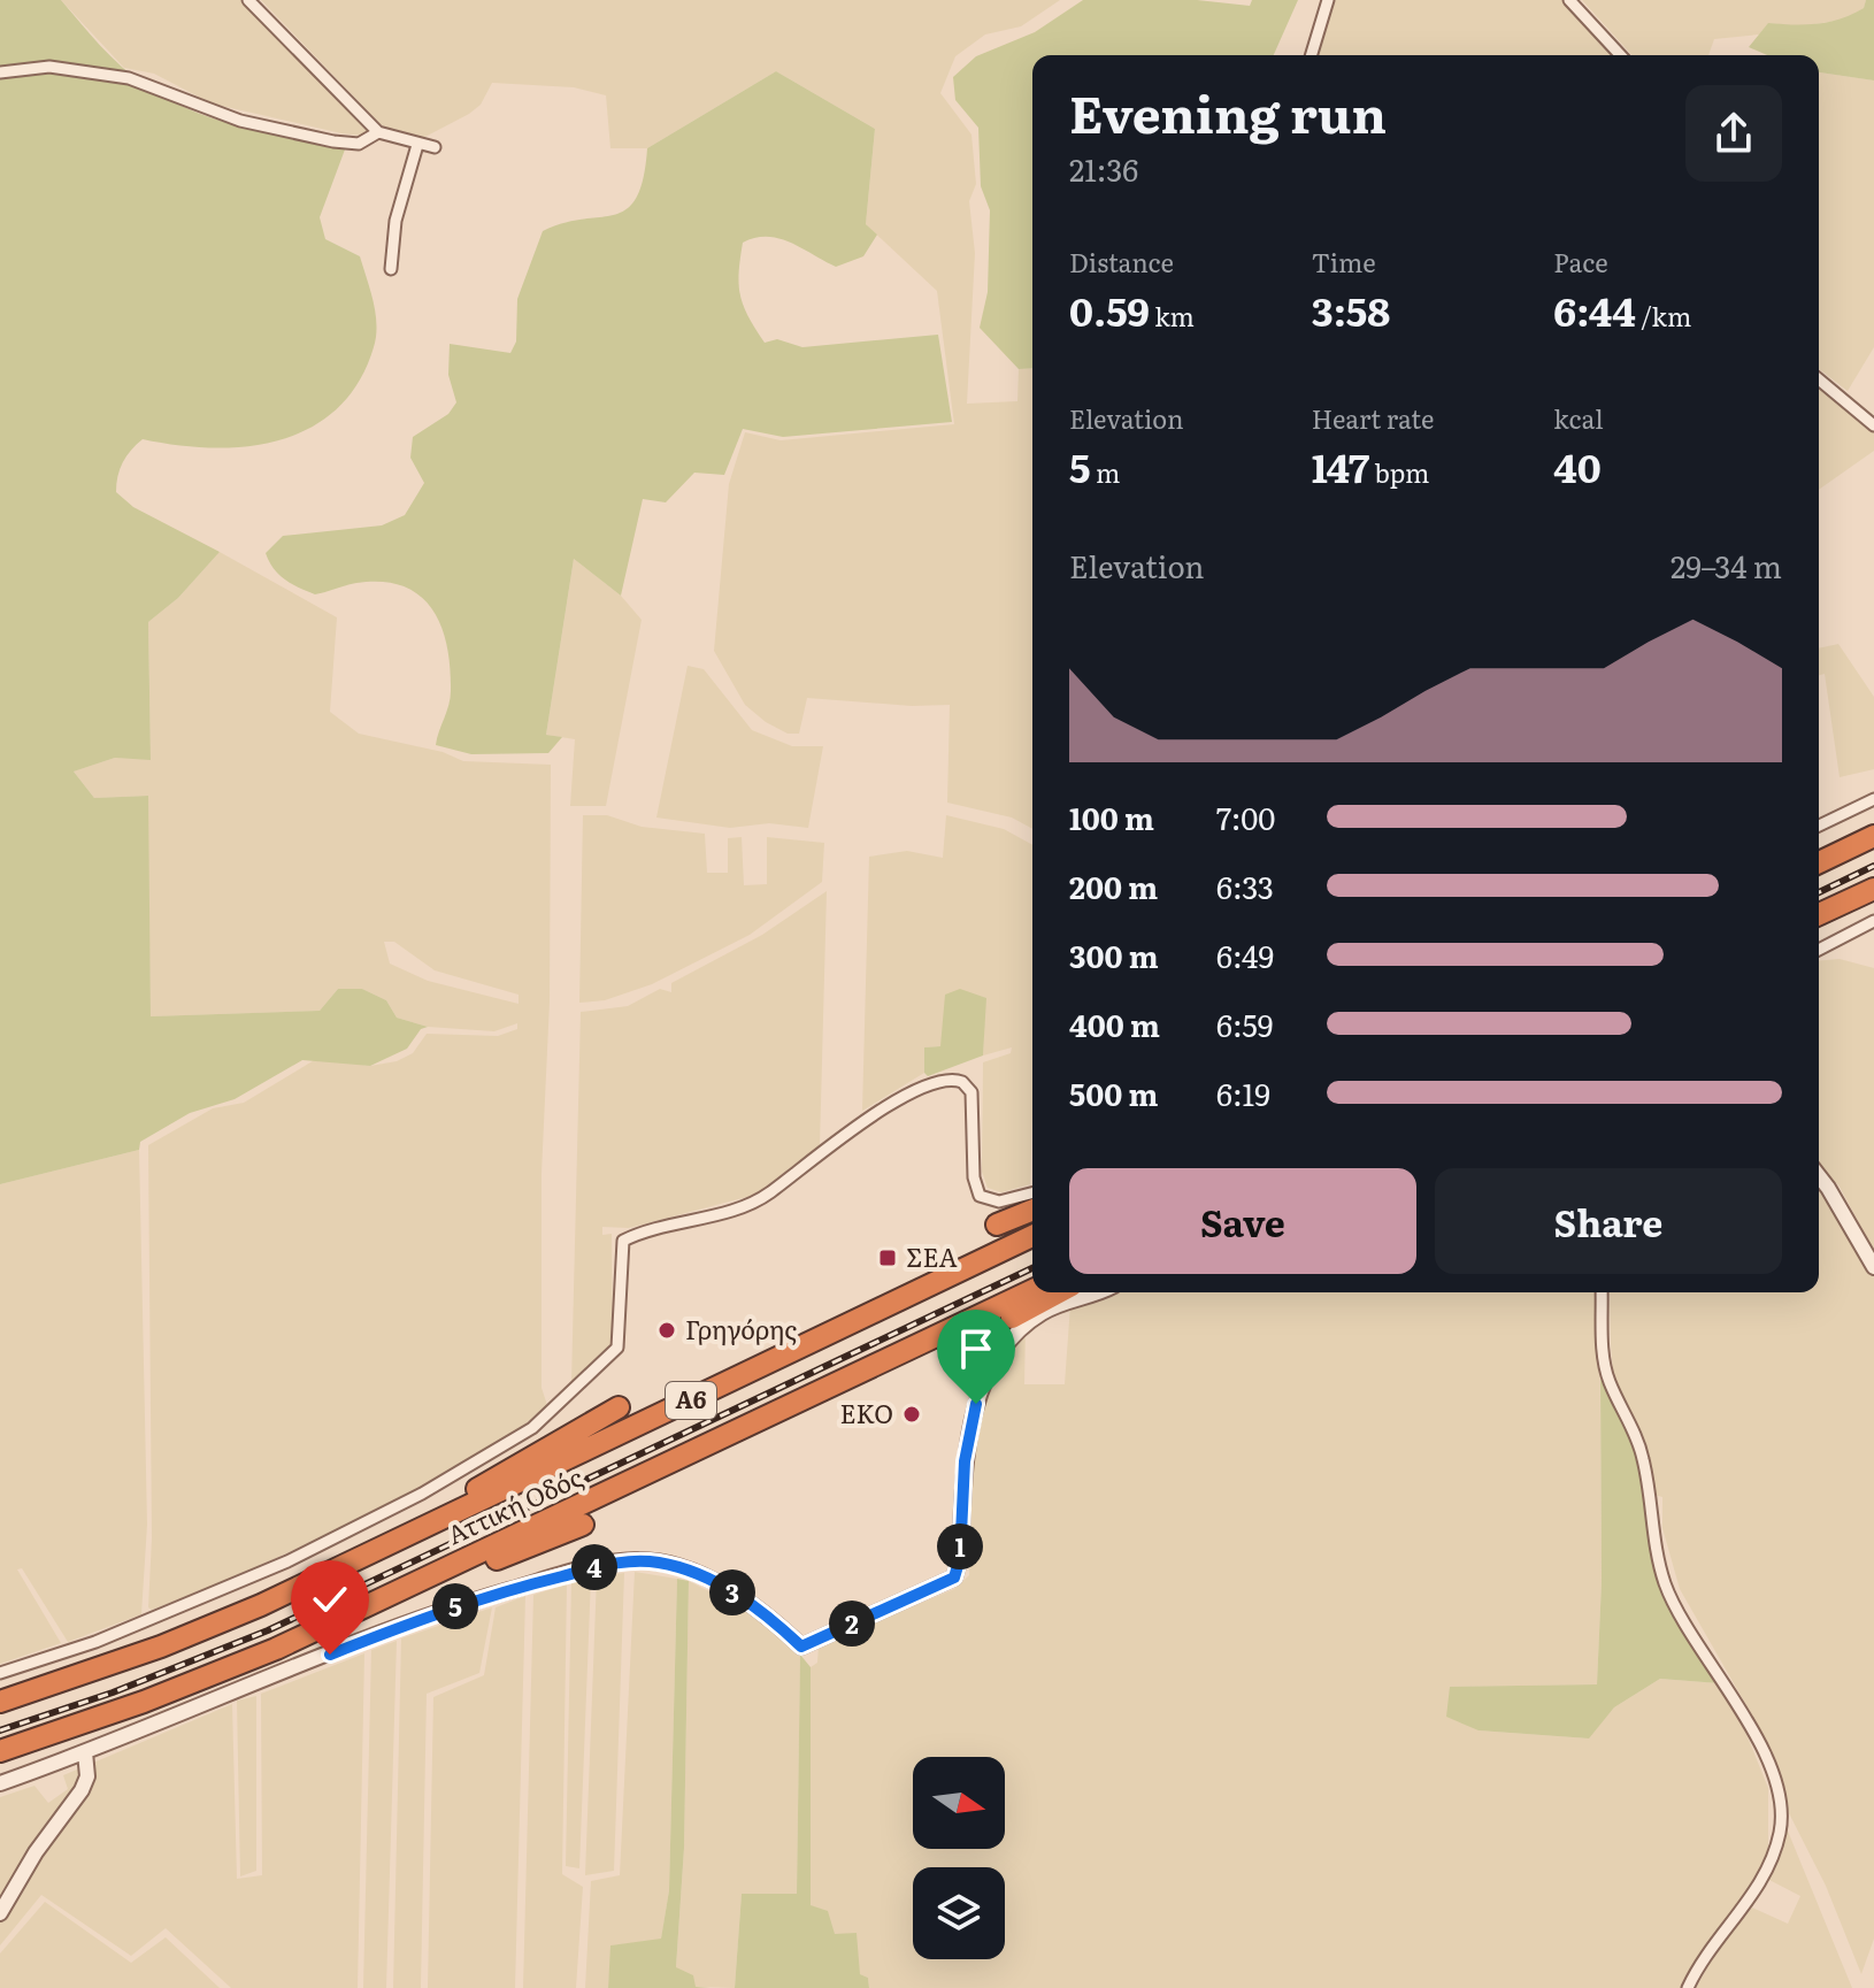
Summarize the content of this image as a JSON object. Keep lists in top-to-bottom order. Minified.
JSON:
{"streets":{"highway":["Α6","Αττική Οδός"]},"places":{"transit":["ΣΕΑ"],"other":["Γρηγόρης","EKO"]},"north":"right","page":{"heading":["Evening run","21:36"],"stats":[["Distance","0.59 km"],["Time","3:58"],["Pace","6:44 /km"],["Elevation","5 m"],["Heart rate","147 bpm"],["kcal","40"]],"chart":["Elevation","29–34 m"],"list":[{"name":"100 m","note":"7:00"},{"name":"200 m","note":"6:33"},{"name":"300 m","note":"6:49"},{"name":"400 m","note":"6:59"},{"name":"500 m","note":"6:19"}],"buttons":["Save","Share"],"pins":["1","4","3","5","2"]}}
